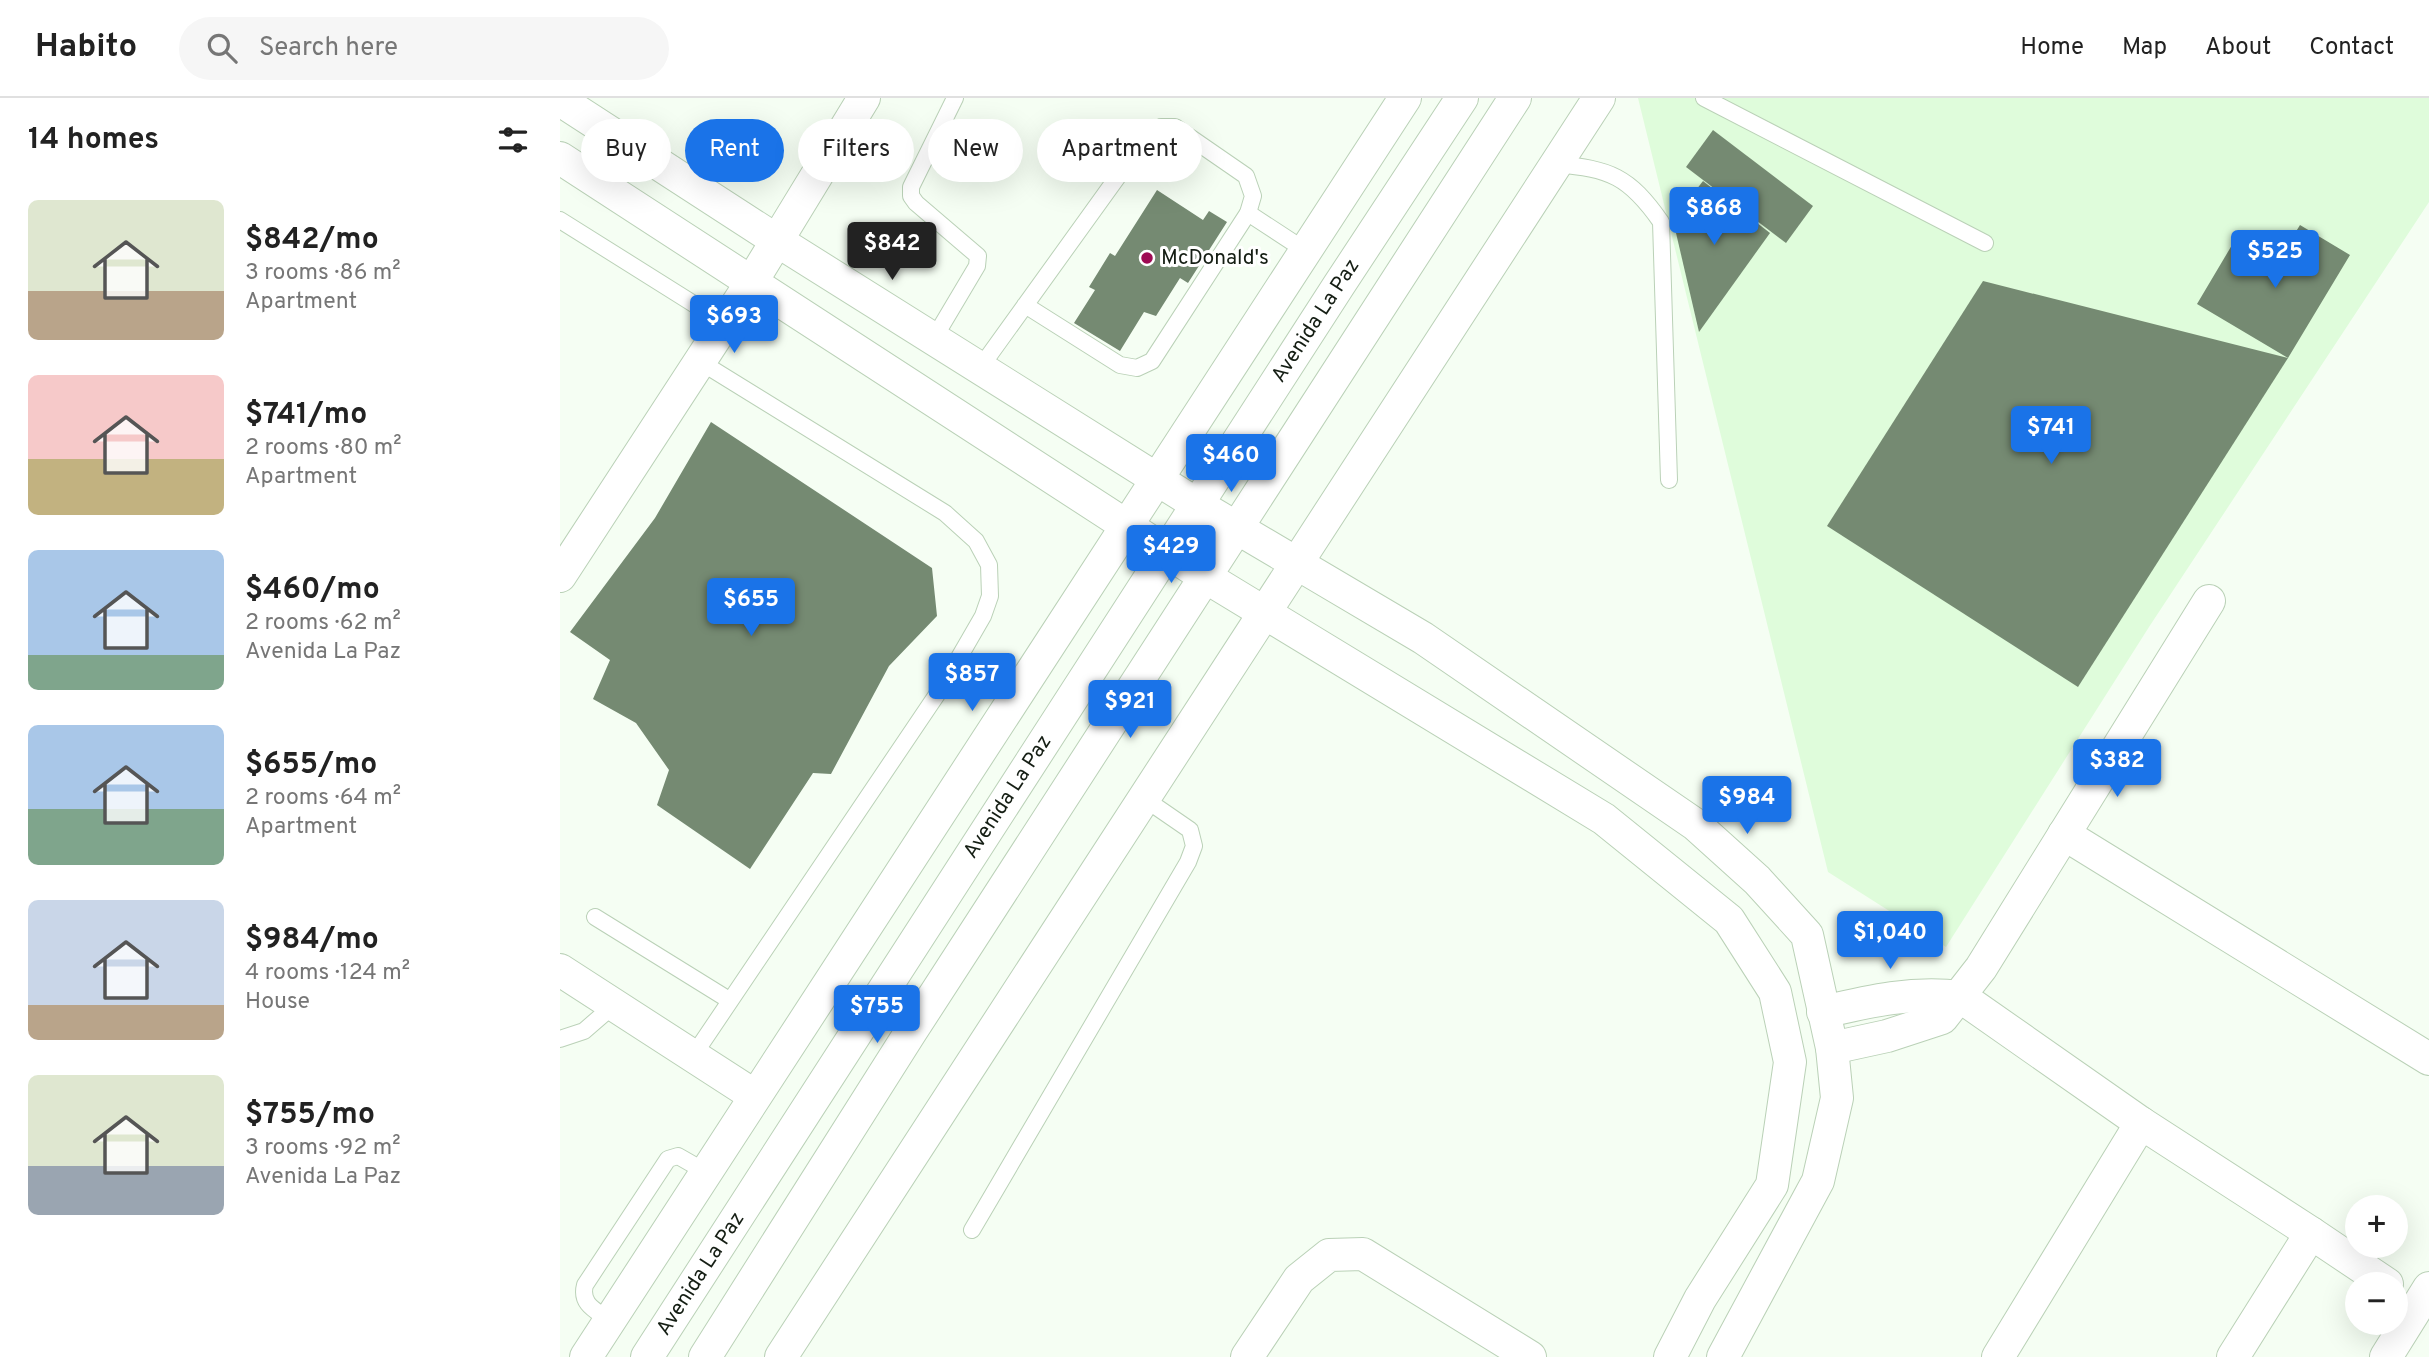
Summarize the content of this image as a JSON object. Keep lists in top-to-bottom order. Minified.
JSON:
{"streets":{"street":["Avenida La Paz"]},"places":["McDonald's"],"page":{"header":"Habito","search":"Search here","nav":["Home","Map","About","Contact"],"heading":"14 homes","chip":["Buy","Rent","Filters","New","Apartment"],"list":[{"name":"$842/mo","note":"3 rooms · 86 m² · Apartment"},{"name":"$741/mo","note":"2 rooms · 80 m² · Apartment"},{"name":"$460/mo","note":"2 rooms · 62 m² · Avenida La Paz"},{"name":"$655/mo","note":"2 rooms · 64 m² · Apartment"},{"name":"$984/mo","note":"4 rooms · 124 m² · House"},{"name":"$755/mo","note":"3 rooms · 92 m² · Avenida La Paz"}],"price":["$868","$842","$525","$693","$741","$460","$429","$655","$857","$921","$382","$984","$1,040","$755"],"map_buttons":["+","−"]}}
